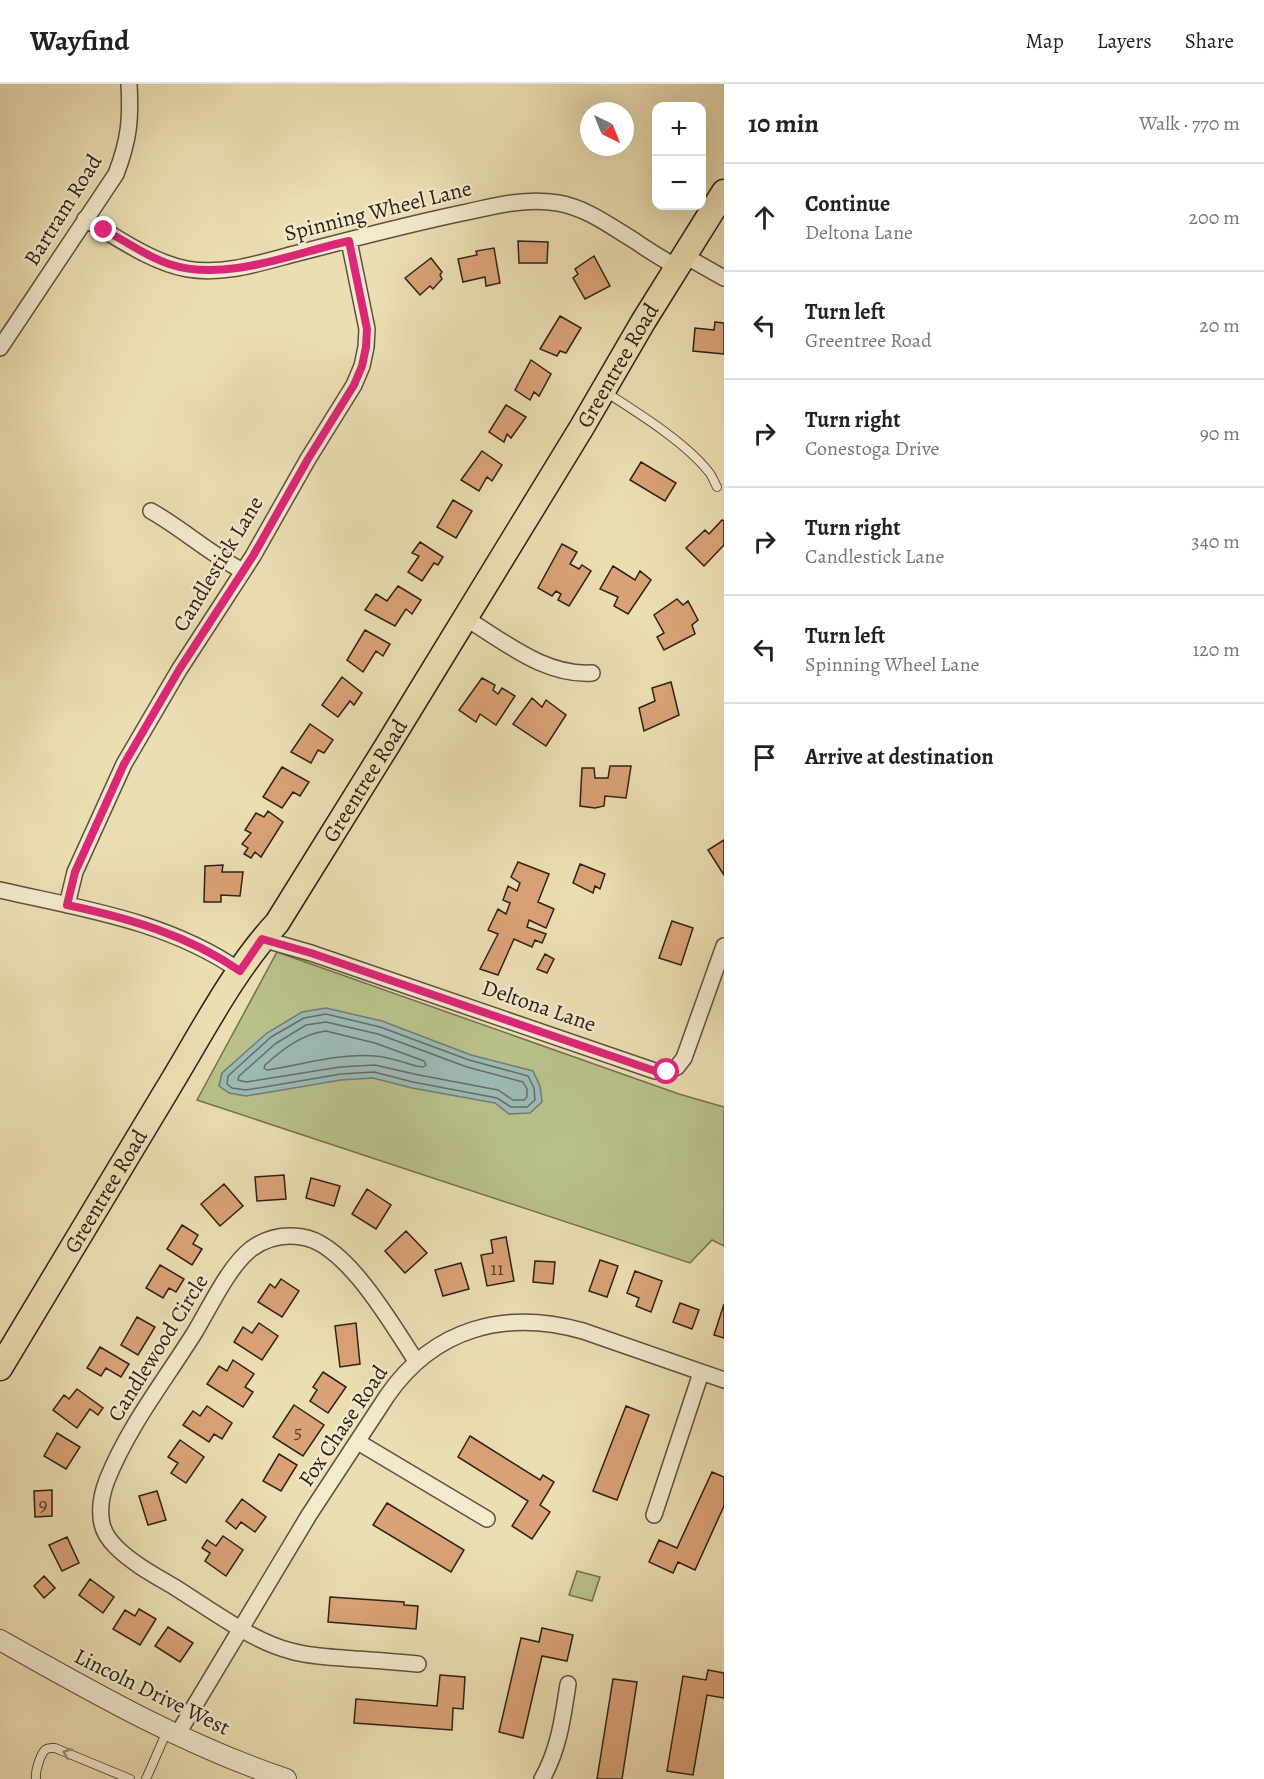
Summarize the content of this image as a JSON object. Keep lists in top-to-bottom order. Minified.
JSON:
{"streets":{"main road":["Greentree Road"],"street":["Bartram Road","Spinning Wheel Lane","Candlestick Lane","Deltona Lane","Candlewood Circle","Fox Chase Road","Lincoln Drive West"]},"crossings":[["Bartram Road","Spinning Wheel Lane"],["Spinning Wheel Lane","Greentree Road"],["Spinning Wheel Lane","Candlestick Lane"],["Greentree Road","Deltona Lane"],["Candlewood Circle","Fox Chase Road"],["Fox Chase Road","Lincoln Drive West"]],"house_numbers":["11","5","9"],"north":"bottom right","page":{"header":"Wayfind","nav":["Map","Layers","Share"],"heading":["10 min","Walk · 770 m"],"map_buttons":["+","−"],"list":[["Continue","Deltona Lane","200 m"],["Turn left","Greentree Road","20 m"],["Turn right","Conestoga Drive","90 m"],["Turn right","Candlestick Lane","340 m"],["Turn left","Spinning Wheel Lane","120 m"],"Arrive at destination"]}}
